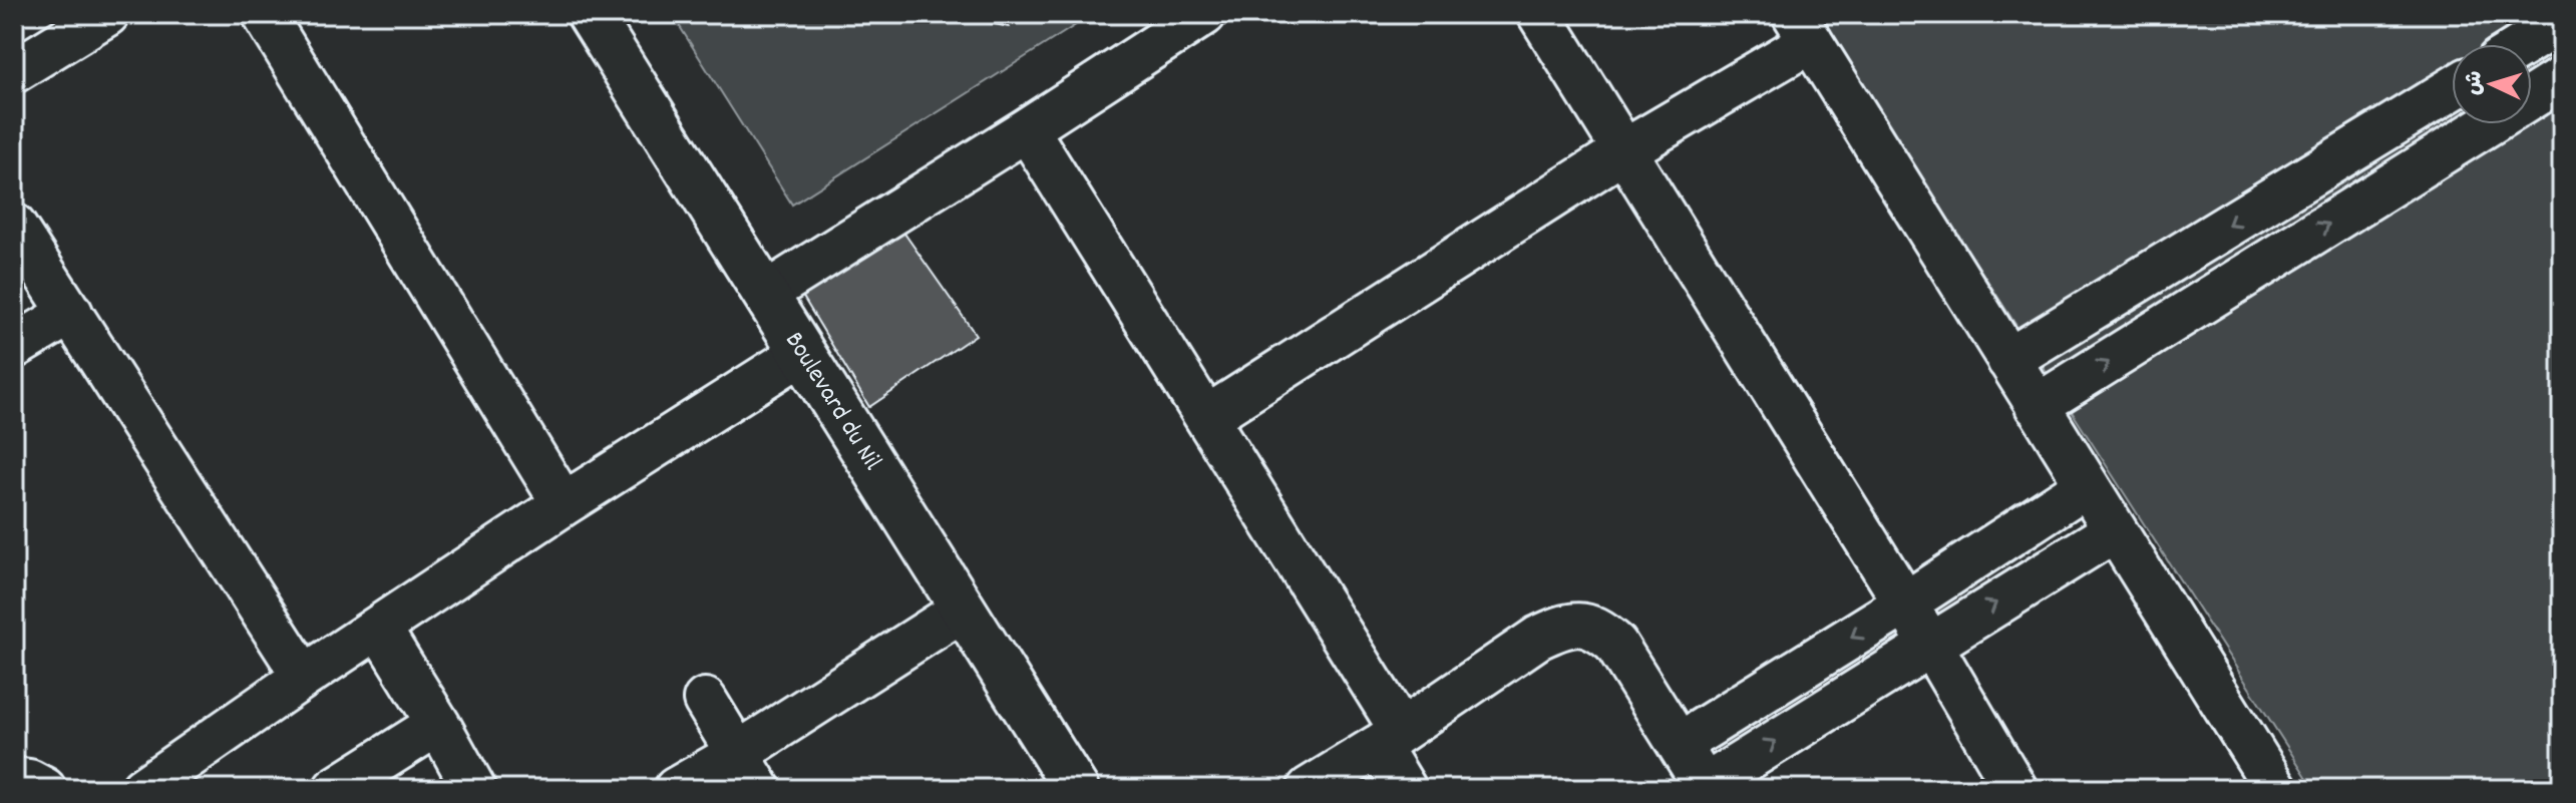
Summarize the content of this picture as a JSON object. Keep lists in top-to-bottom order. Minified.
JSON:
{"streets":{"street":["Boulevard du Nil"]},"north":"left"}
